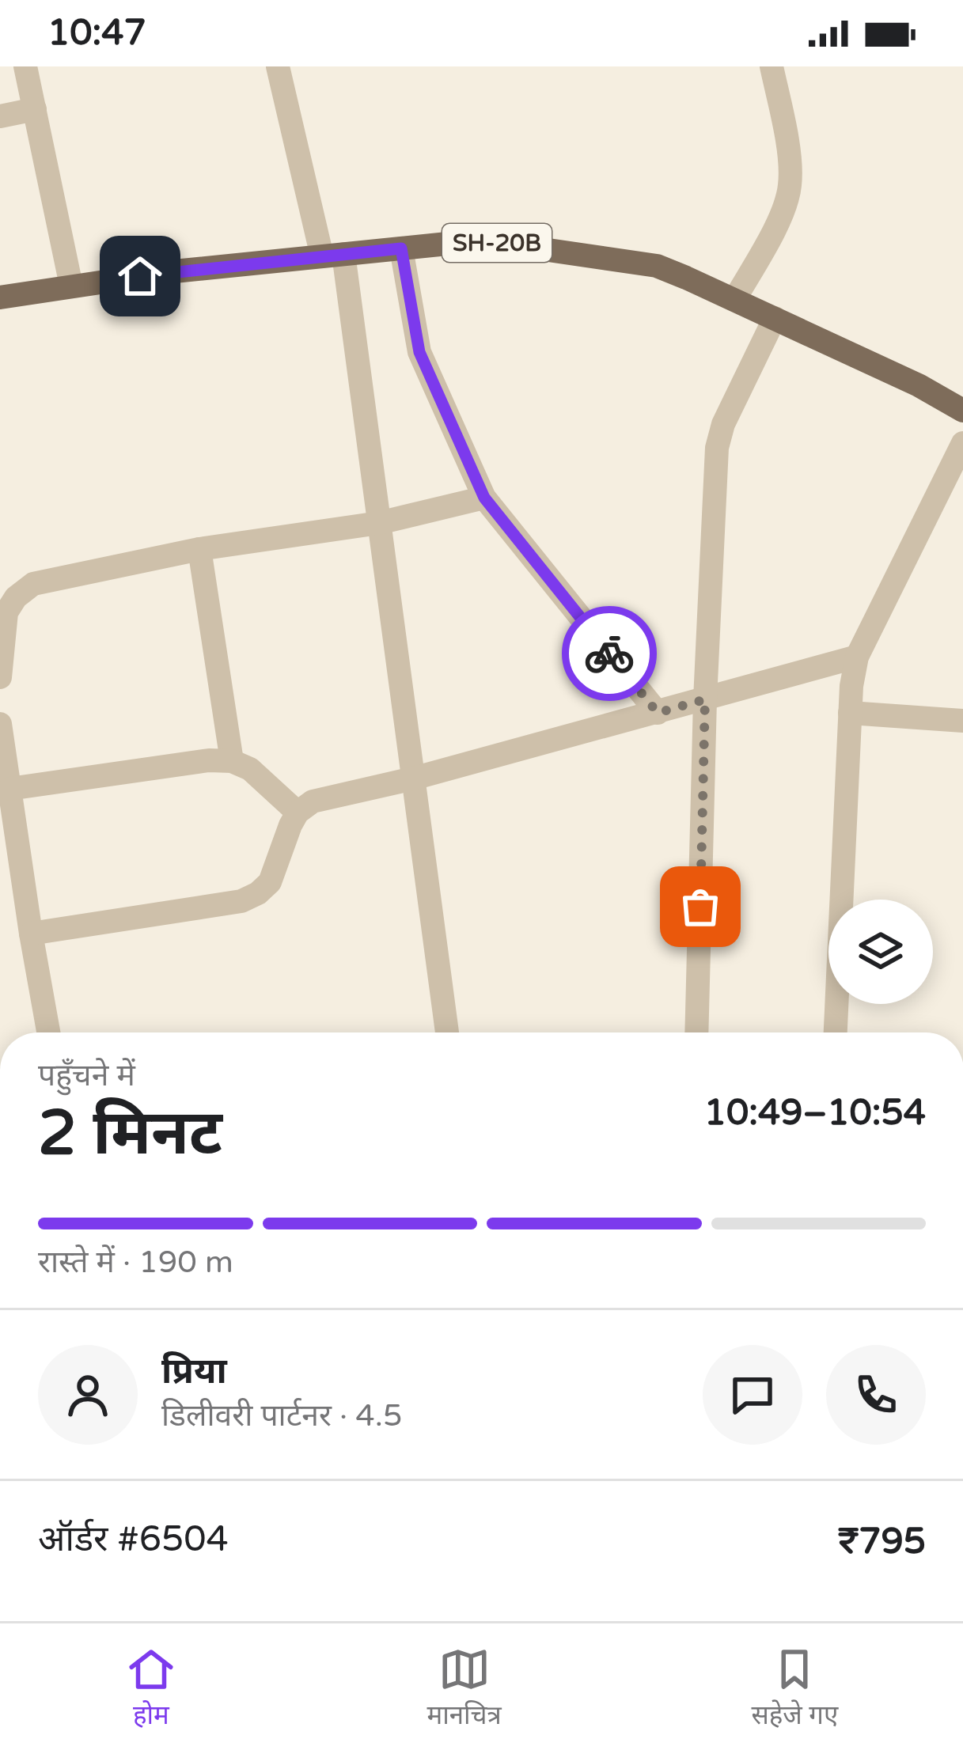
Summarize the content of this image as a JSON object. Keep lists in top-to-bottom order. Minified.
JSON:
{"streets":{"main road":["SH-20B"]},"page":{"status":"10:47","heading":["2 मिनट","पहुँचने में","10:49–10:54"],"panel":["प्रिया","डिलीवरी पार्टनर · 4.5","ऑर्डर #6504","₹795"],"bar":"रास्ते में · 190 m","tabs":["होम","मानचित्र","सहेजे गए"]}}
